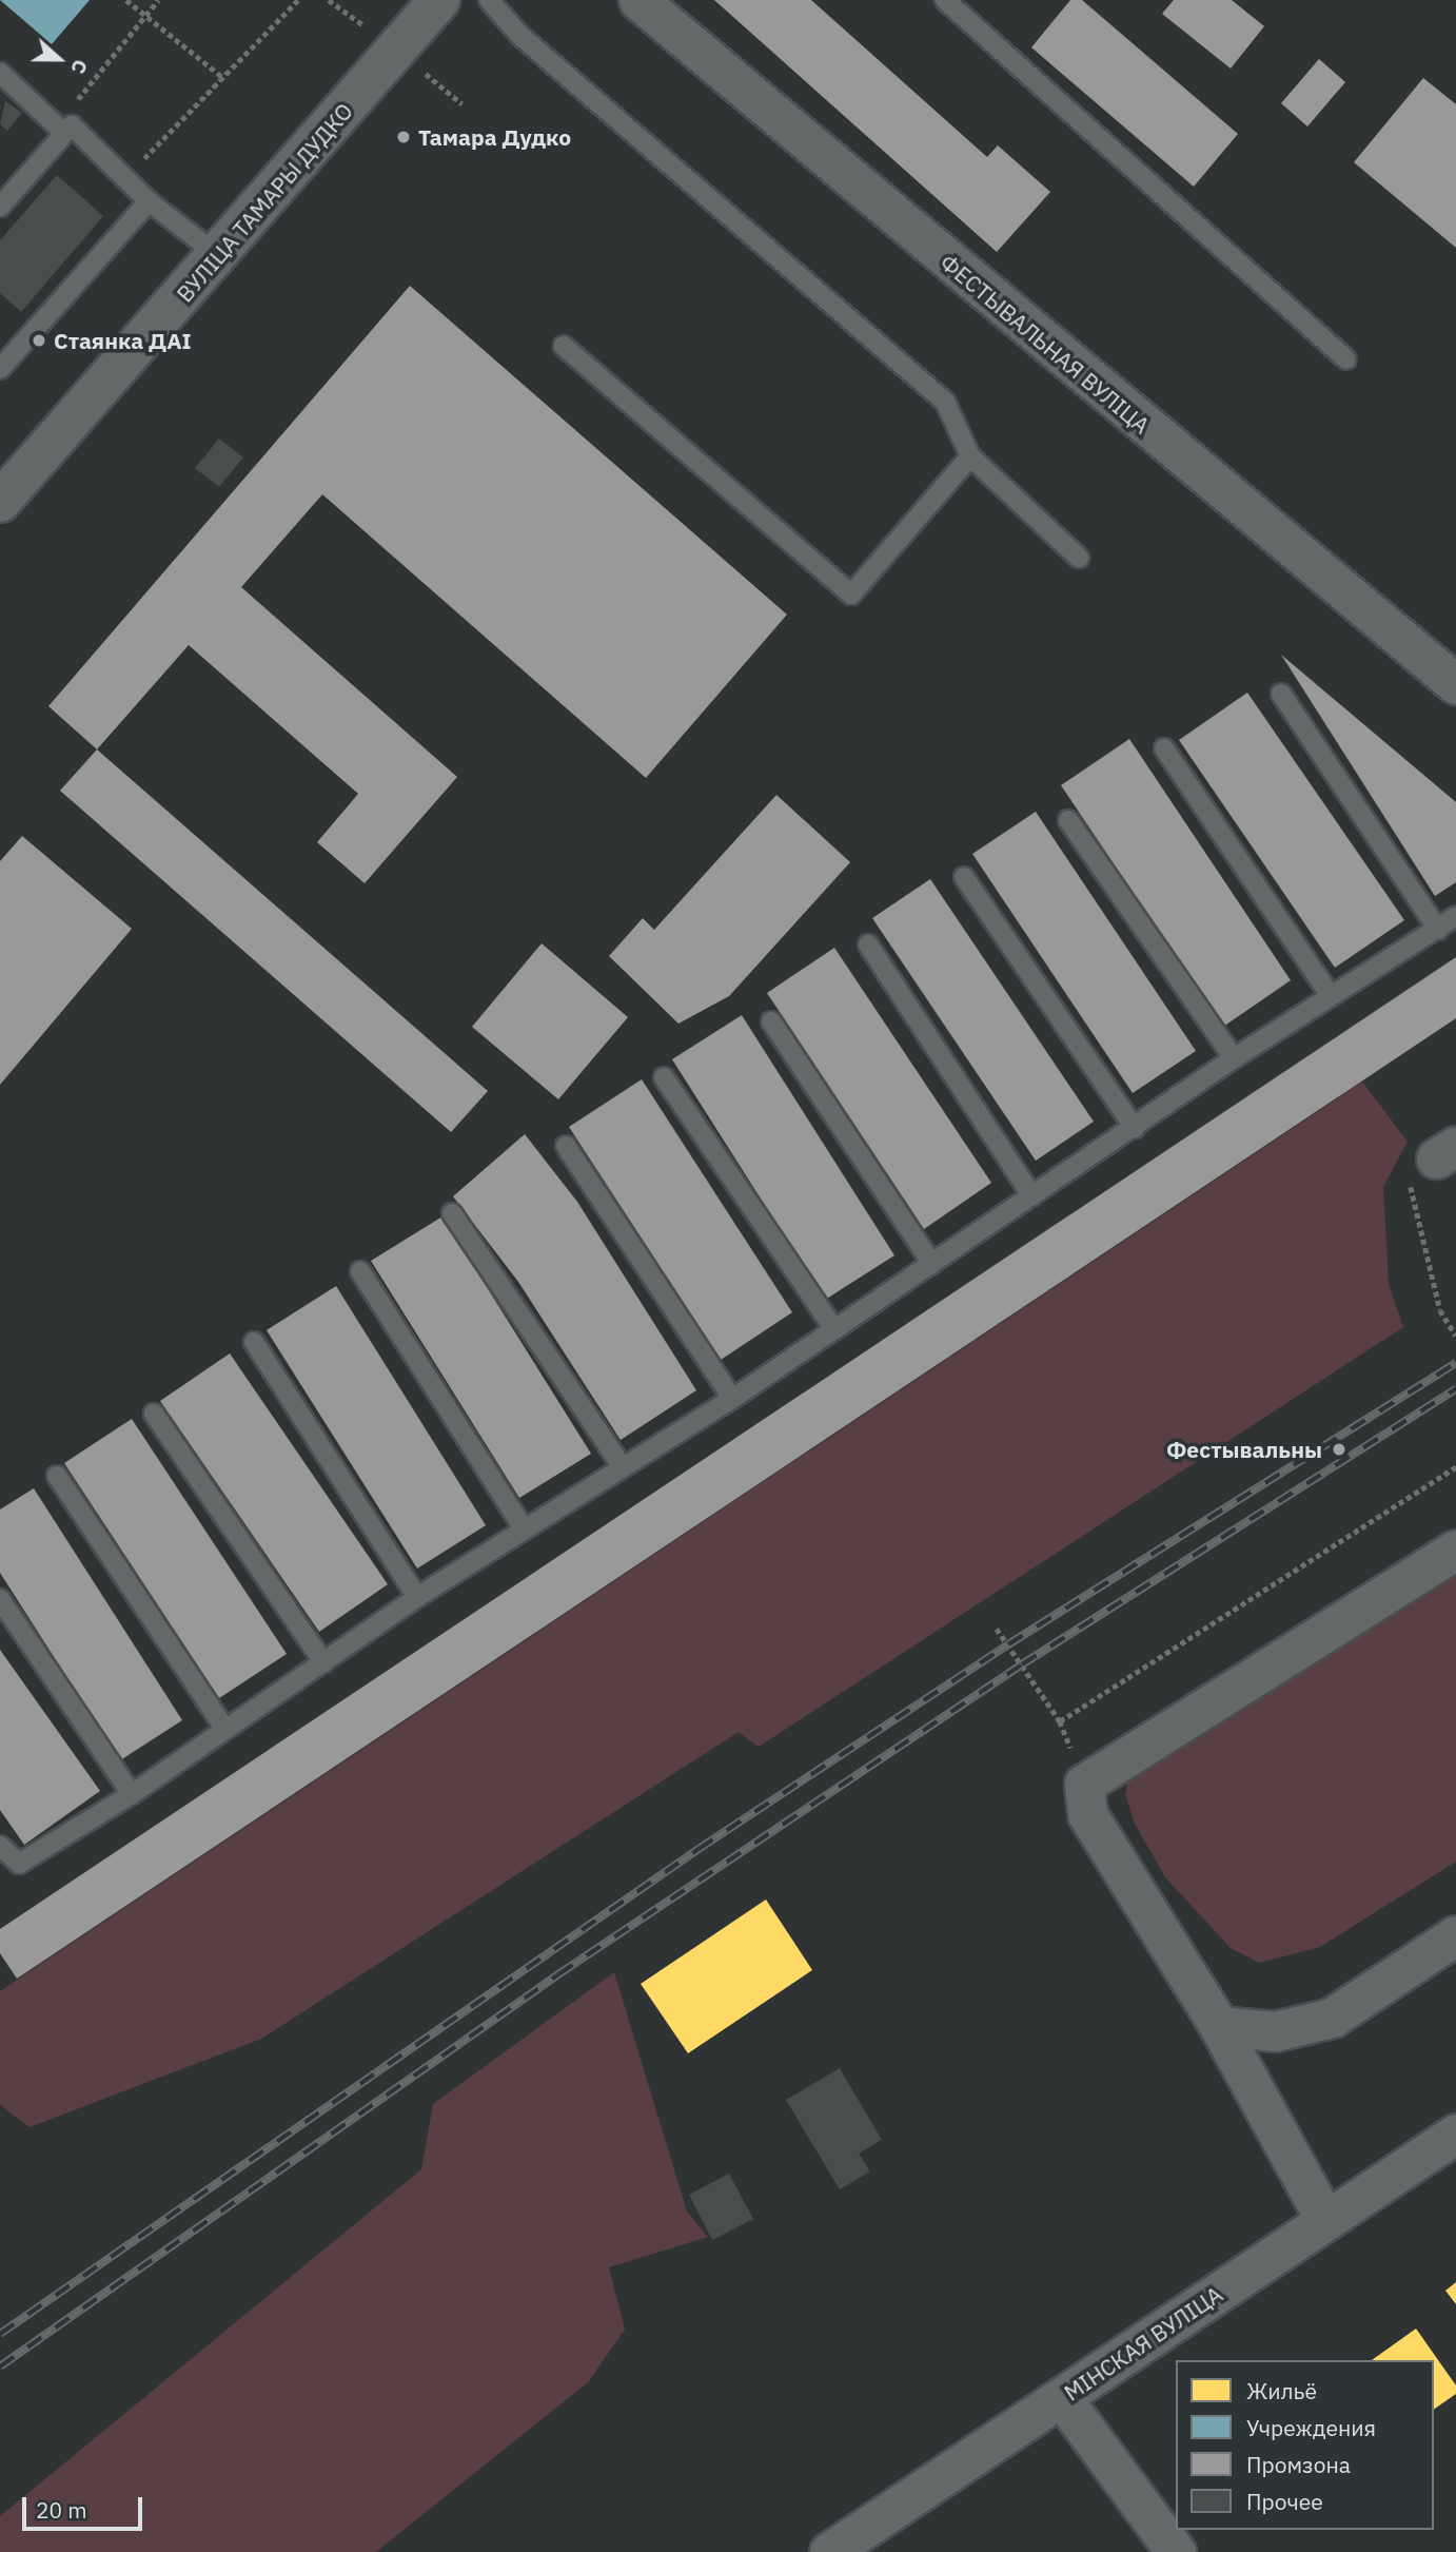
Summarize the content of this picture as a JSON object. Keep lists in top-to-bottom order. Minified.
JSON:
{"streets":{"street":["ВУЛІЦА ТАМАРЫ ДУДКО","ФЕСТЫВАЛЬНАЯ ВУЛІЦА","МІНСКАЯ ВУЛІЦА"]},"places":["Тамара Дудко","Стаянка ДАІ","Фестывальны"],"legend":["Жильё","Учреждения","Промзона","Прочее"],"scale_bar":"20 m","north":"right"}
